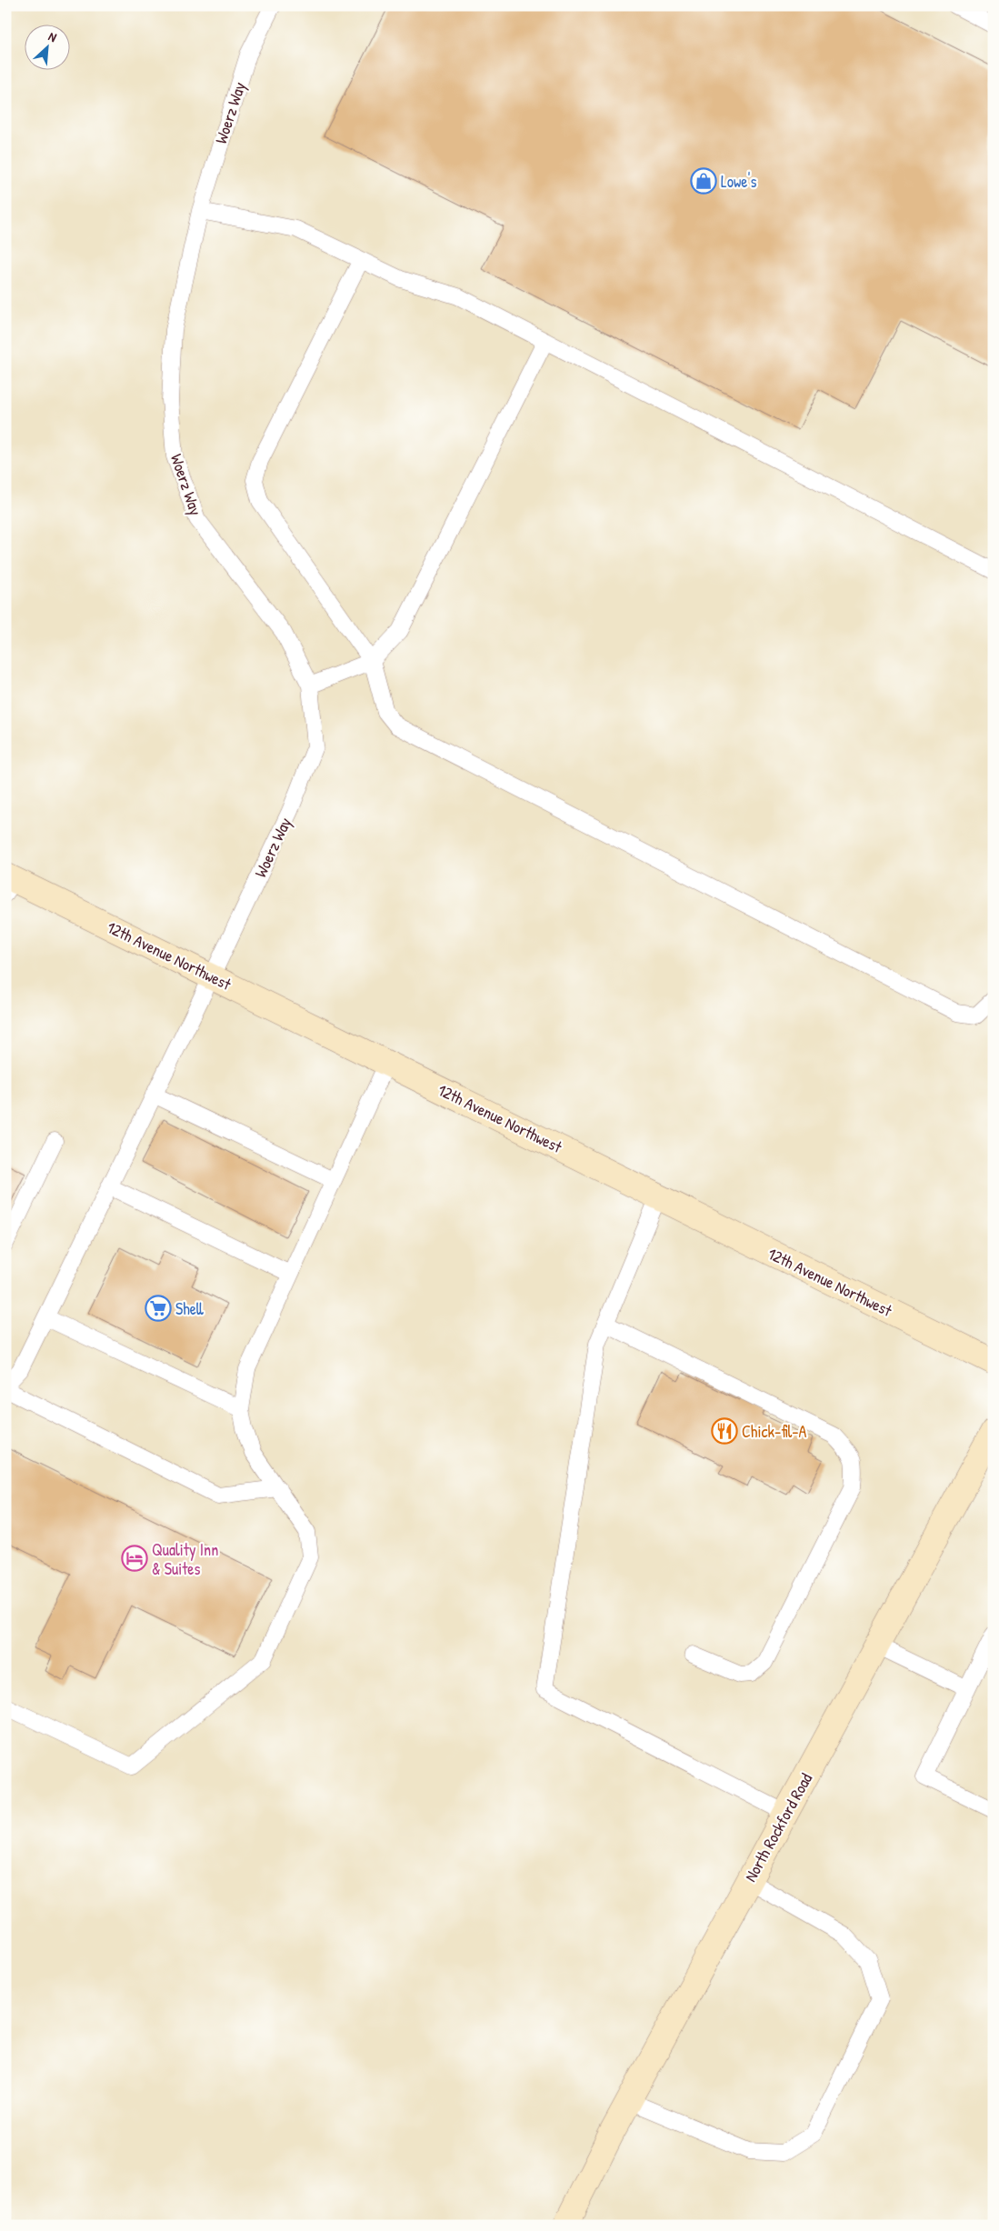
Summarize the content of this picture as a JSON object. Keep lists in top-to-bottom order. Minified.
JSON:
{"streets":{"main road":["12th Avenue Northwest","North Rockford Road"],"lane":["Woerz Way"]},"crossings":[["Woerz Way","12th Avenue Northwest"]],"places":{"shop":["Lowe's"],"supermarket":["Shell"],"restaurant":["Chick-fil-A"],"hotel":["Quality Inn & Suites"]},"north":"top right"}
